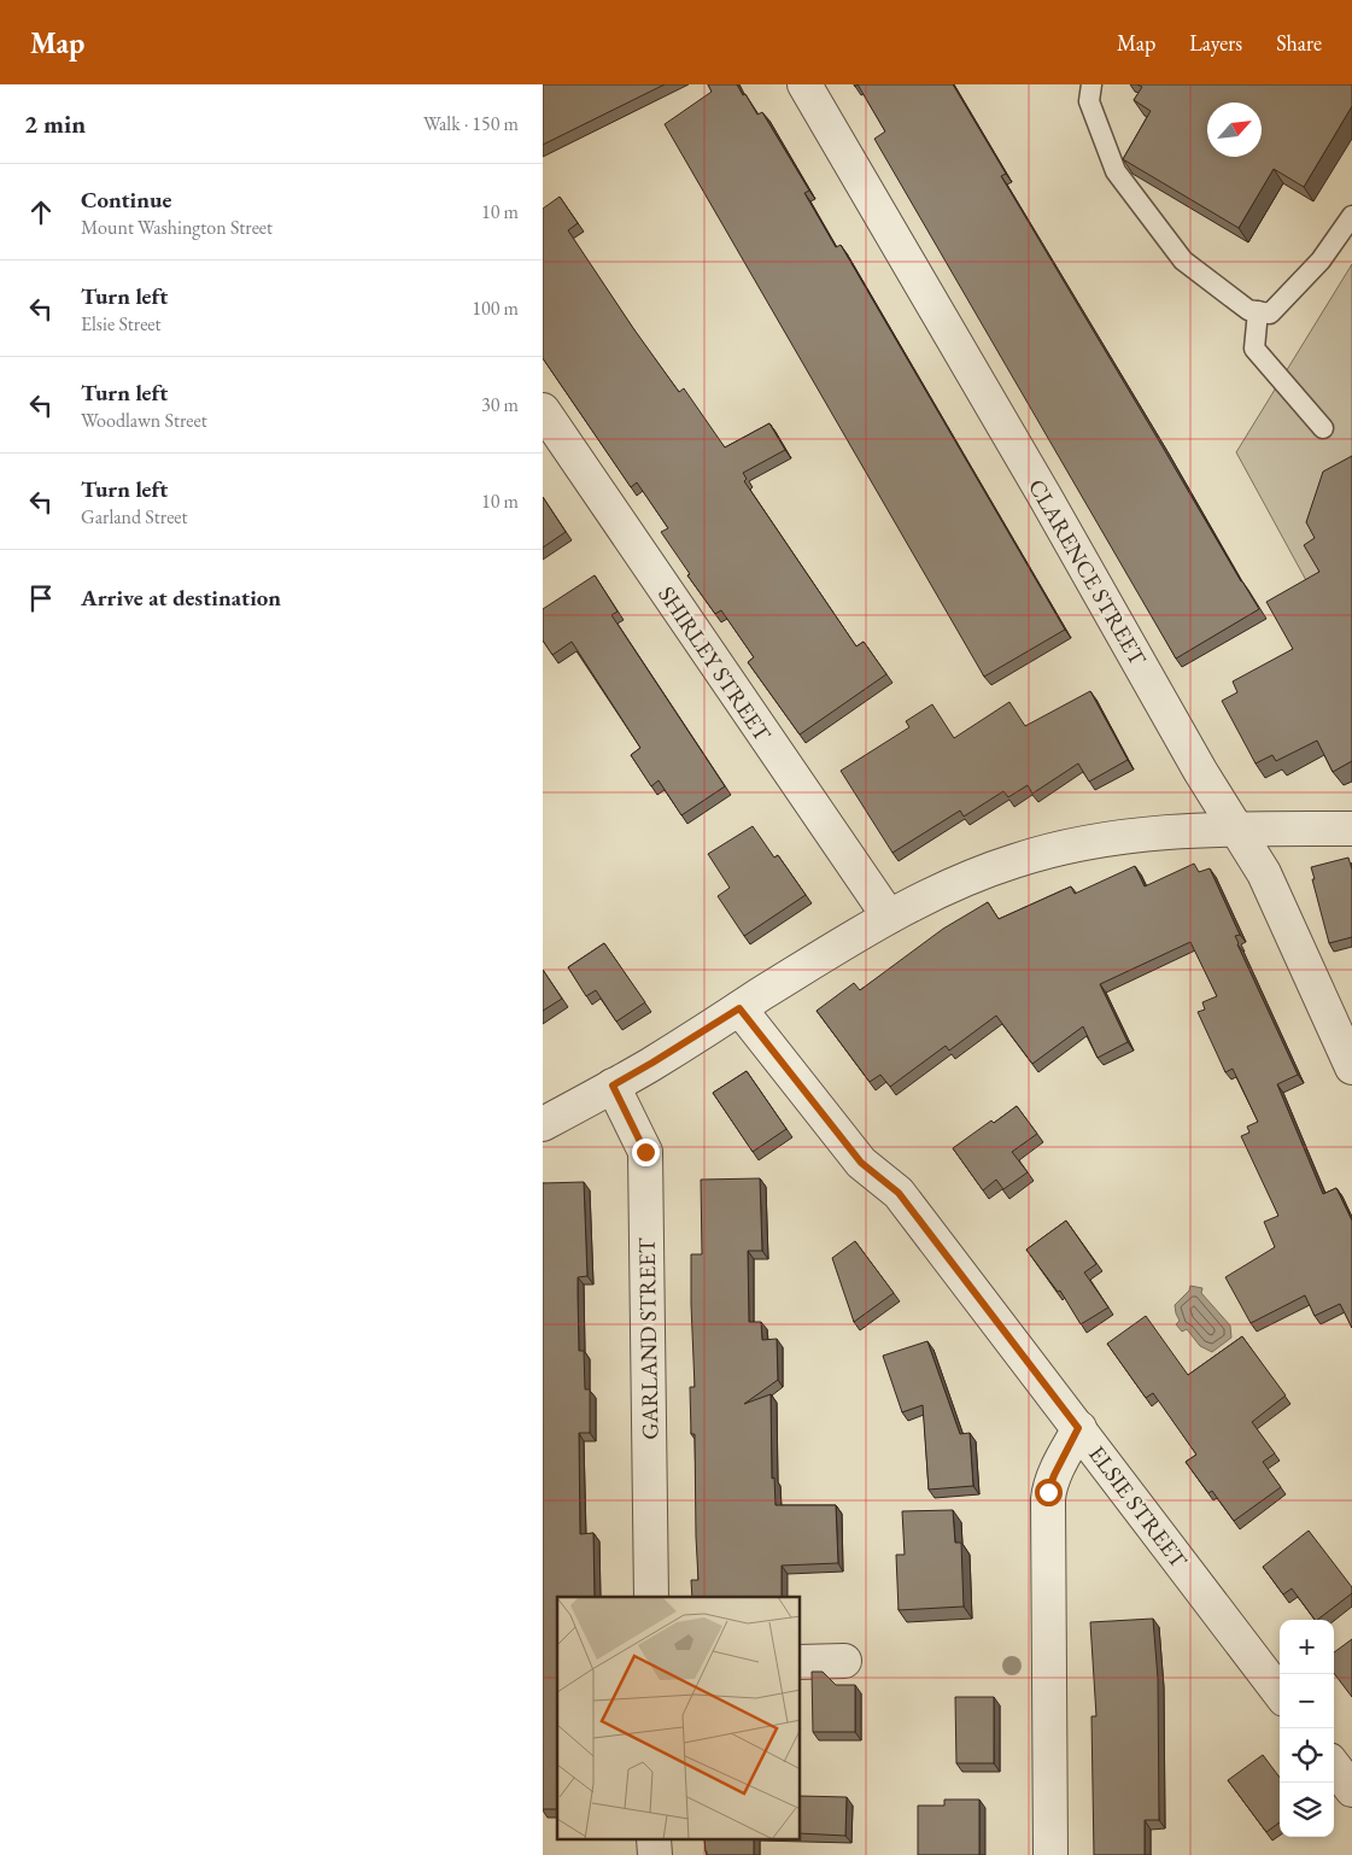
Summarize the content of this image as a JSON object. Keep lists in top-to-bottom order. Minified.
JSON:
{"streets":{"street":["CLARENCE STREET","SHIRLEY STREET","GARLAND STREET","ELSIE STREET"]},"north":"top right","page":{"header":"Map","nav":["Map","Layers","Share"],"heading":["2 min","Walk · 150 m"],"list":[["Continue","Mount Washington Street","10 m"],["Turn left","Elsie Street","100 m"],["Turn left","Woodlawn Street","30 m"],["Turn left","Garland Street","10 m"],"Arrive at destination"],"map_buttons":["+","−"]}}
